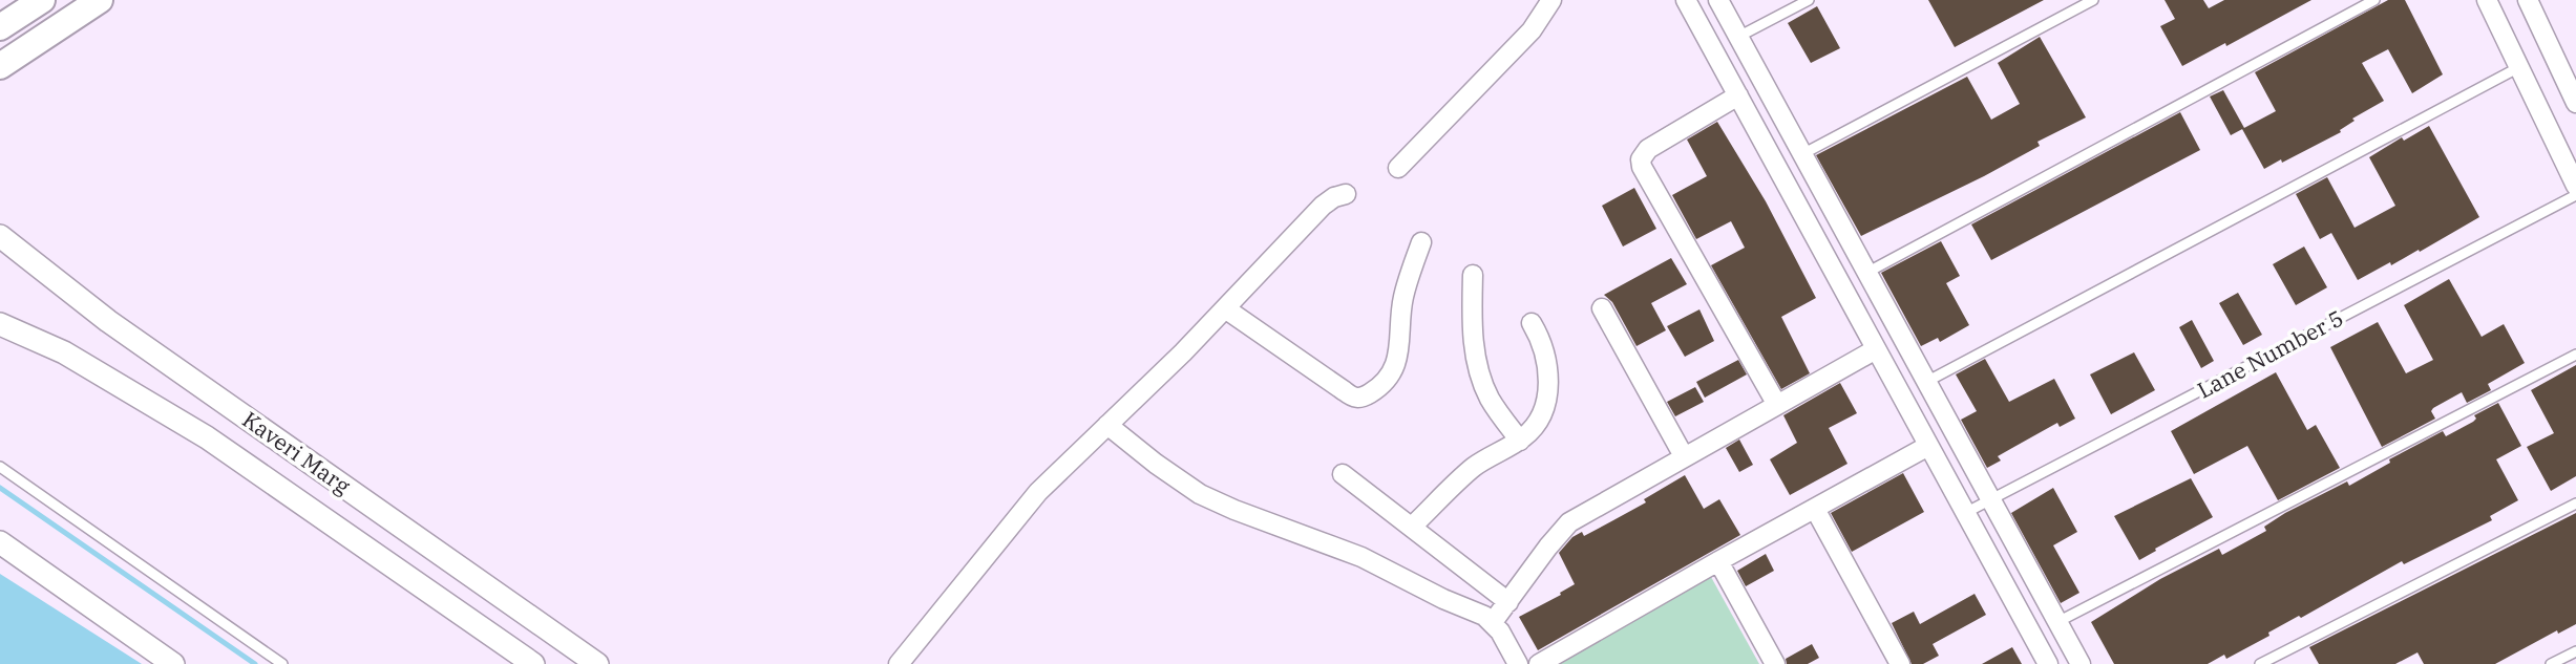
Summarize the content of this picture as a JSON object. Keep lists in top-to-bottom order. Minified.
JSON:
{"streets":{"street":["Kaveri Marg"],"lane":["Lane Number 5"]}}
